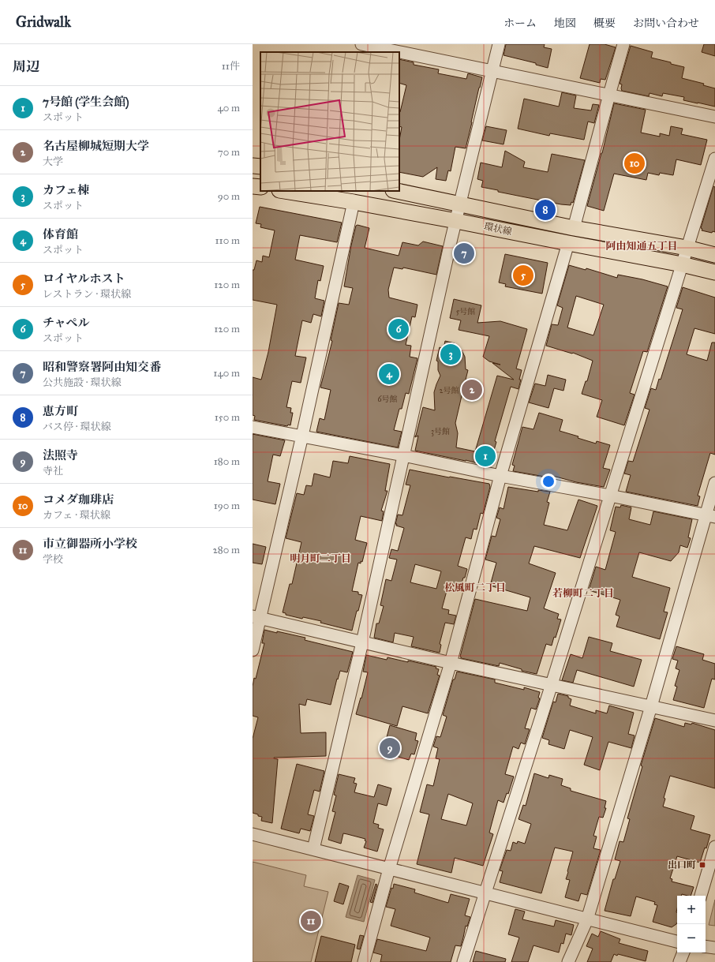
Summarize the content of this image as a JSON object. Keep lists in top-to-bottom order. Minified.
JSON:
{"streets":{"main road":["環状線"]},"districts":["阿由知通五丁目","明月町二丁目","松風町二丁目","若柳町二丁目"],"places":{"transit":["出口町"]},"house_numbers":["5号館","2号館","6号館","3号館"],"page":{"header":"Gridwalk","nav":["ホーム","地図","概要","お問い合わせ"],"heading":["周辺","11件"],"list":[{"mark":"1","name":"7号館 (学生会館)","note":"スポット","value":"40 m"},{"mark":"2","name":"名古屋柳城短期大学","note":"大学","value":"70 m"},{"mark":"3","name":"カフェ棟","note":"スポット","value":"90 m"},{"mark":"4","name":"体育館","note":"スポット","value":"110 m"},{"mark":"5","name":"ロイヤルホスト","note":"レストラン · 環状線","value":"120 m"},{"mark":"6","name":"チャペル","note":"スポット","value":"120 m"},{"mark":"7","name":"昭和警察署阿由知交番","note":"公共施設 · 環状線","value":"140 m"},{"mark":"8","name":"恵方町","note":"バス停 · 環状線","value":"150 m"},{"mark":"9","name":"法照寺","note":"寺社","value":"180 m"},{"mark":"10","name":"コメダ珈琲店","note":"カフェ · 環状線","value":"190 m"},{"mark":"11","name":"市立御器所小学校","note":"学校","value":"280 m"}],"pins":["10","8","7","5","6","3","4","2","1","9","11"],"map_buttons":["+","−"]}}
